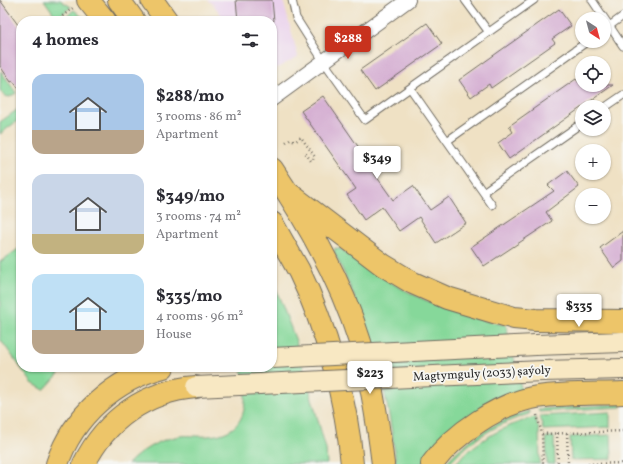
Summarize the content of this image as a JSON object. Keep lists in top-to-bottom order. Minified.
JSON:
{"streets":{"main road":["Magtymguly (2033) şaýoly"]},"north":"bottom right","page":{"map_buttons":["+","−"],"heading":"4 homes","price":["$288","$349","$335","$223"],"list":[{"name":"$288/mo","note":"3 rooms · 86 m² · Apartment"},{"name":"$349/mo","note":"3 rooms · 74 m² · Apartment"},{"name":"$335/mo","note":"4 rooms · 96 m² · House"}]}}
